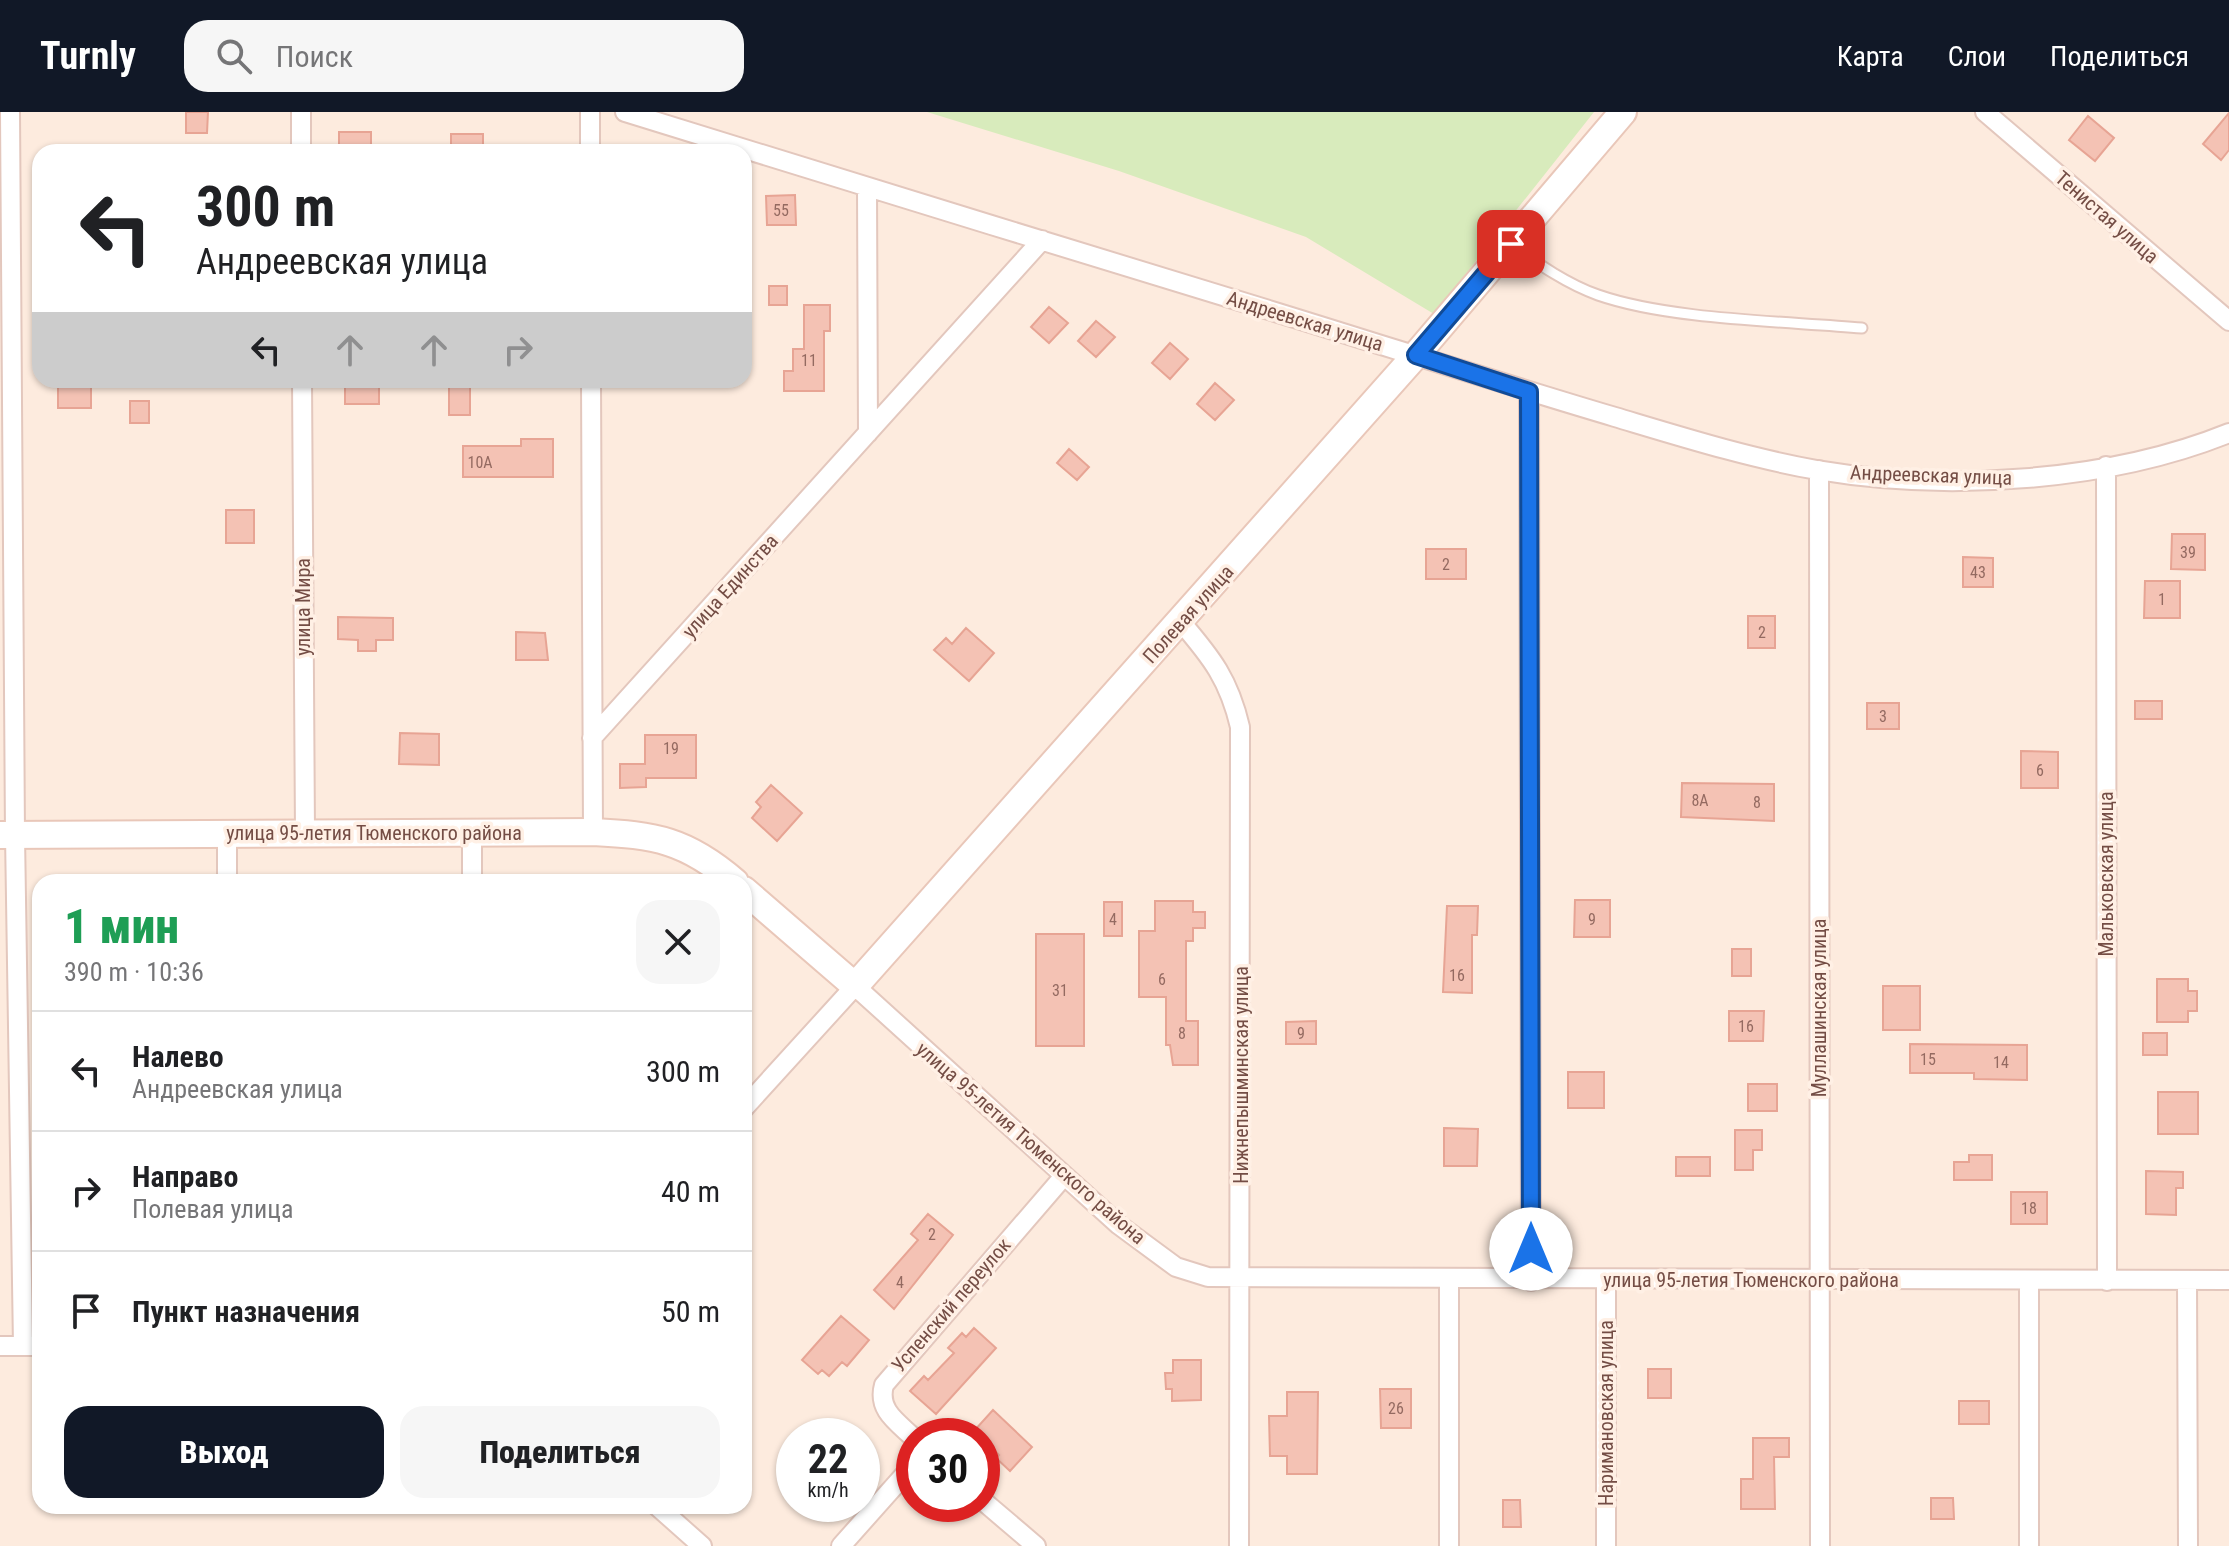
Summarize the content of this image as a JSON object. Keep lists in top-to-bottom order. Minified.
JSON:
{"streets":{"street":["Тенистая улица","Андреевская улица","улица Единства","улица Мира","Полевая улица","улица 95-летия Тюменского района","Мальковская улица","Муллашинская улица","Нижнепышминская улица","Успенский переулок","Наримановская улица"]},"crossings":[["Андреевская улица","улица Единства"],["Андреевская улица","Полевая улица"],["Андреевская улица","Мальковская улица"],["Андреевская улица","Муллашинская улица"],["улица Мира","улица 95-летия Тюменского района"],["Полевая улица","улица 95-летия Тюменского района"],["Полевая улица","Нижнепышминская улица"],["улица 95-летия Тюменского района","Мальковская улица"],["улица 95-летия Тюменского района","Муллашинская улица"],["улица 95-летия Тюменского района","Нижнепышминская улица"],["улица 95-летия Тюменского района","Успенский переулок"],["улица 95-летия Тюменского района","Наримановская улица"]],"house_numbers":["55","11","10А","39","2","43","1","2","3","19","6","8А","8","4","9","16","6","31","16","8","9","15","14","18","2","4","26"],"page":{"header":"Turnly","search":"Поиск","nav":["Карта","Слои","Поделиться"],"turn":["300 m","Андреевская улица"],"heading":["1 мин","390 m · 10:36"],"list":[{"name":"Налево","note":"Андреевская улица","value":"300 m"},{"name":"Направо","note":"Полевая улица","value":"40 m"},{"name":"Пункт назначения","value":"50 m"}],"buttons":["Выход","Поделиться"],"speed":"22 km/h","limit":"30"}}
